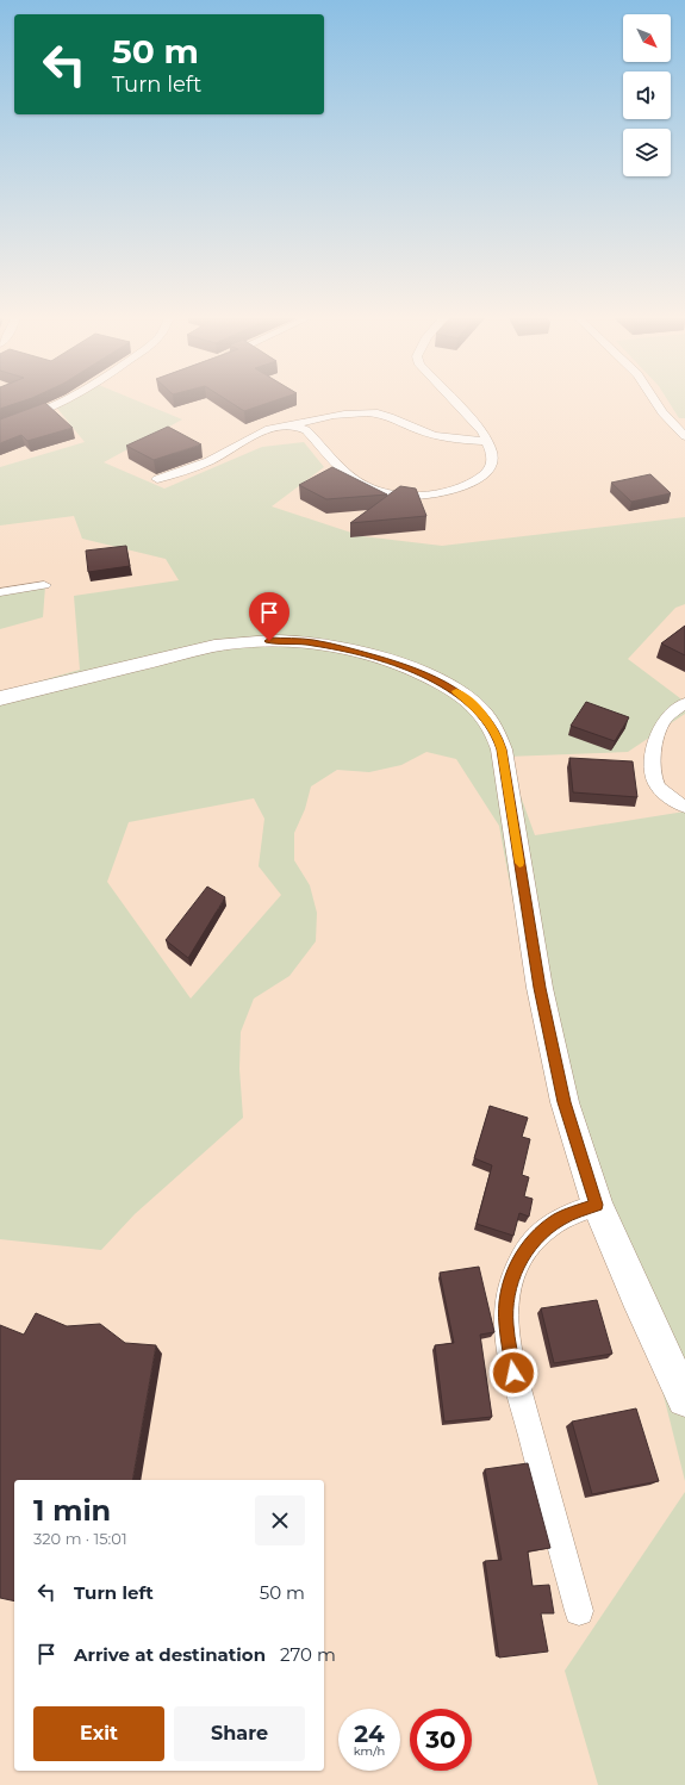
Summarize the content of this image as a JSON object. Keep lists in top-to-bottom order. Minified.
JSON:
{"north":"bottom right","page":{"turn":["50 m","Turn left"],"heading":["1 min","320 m · 15:01"],"list":[{"name":"Turn left","value":"50 m"},{"name":"Arrive at destination","value":"270 m"}],"buttons":["Exit","Share"],"speed":"24 km/h","limit":"30"}}
